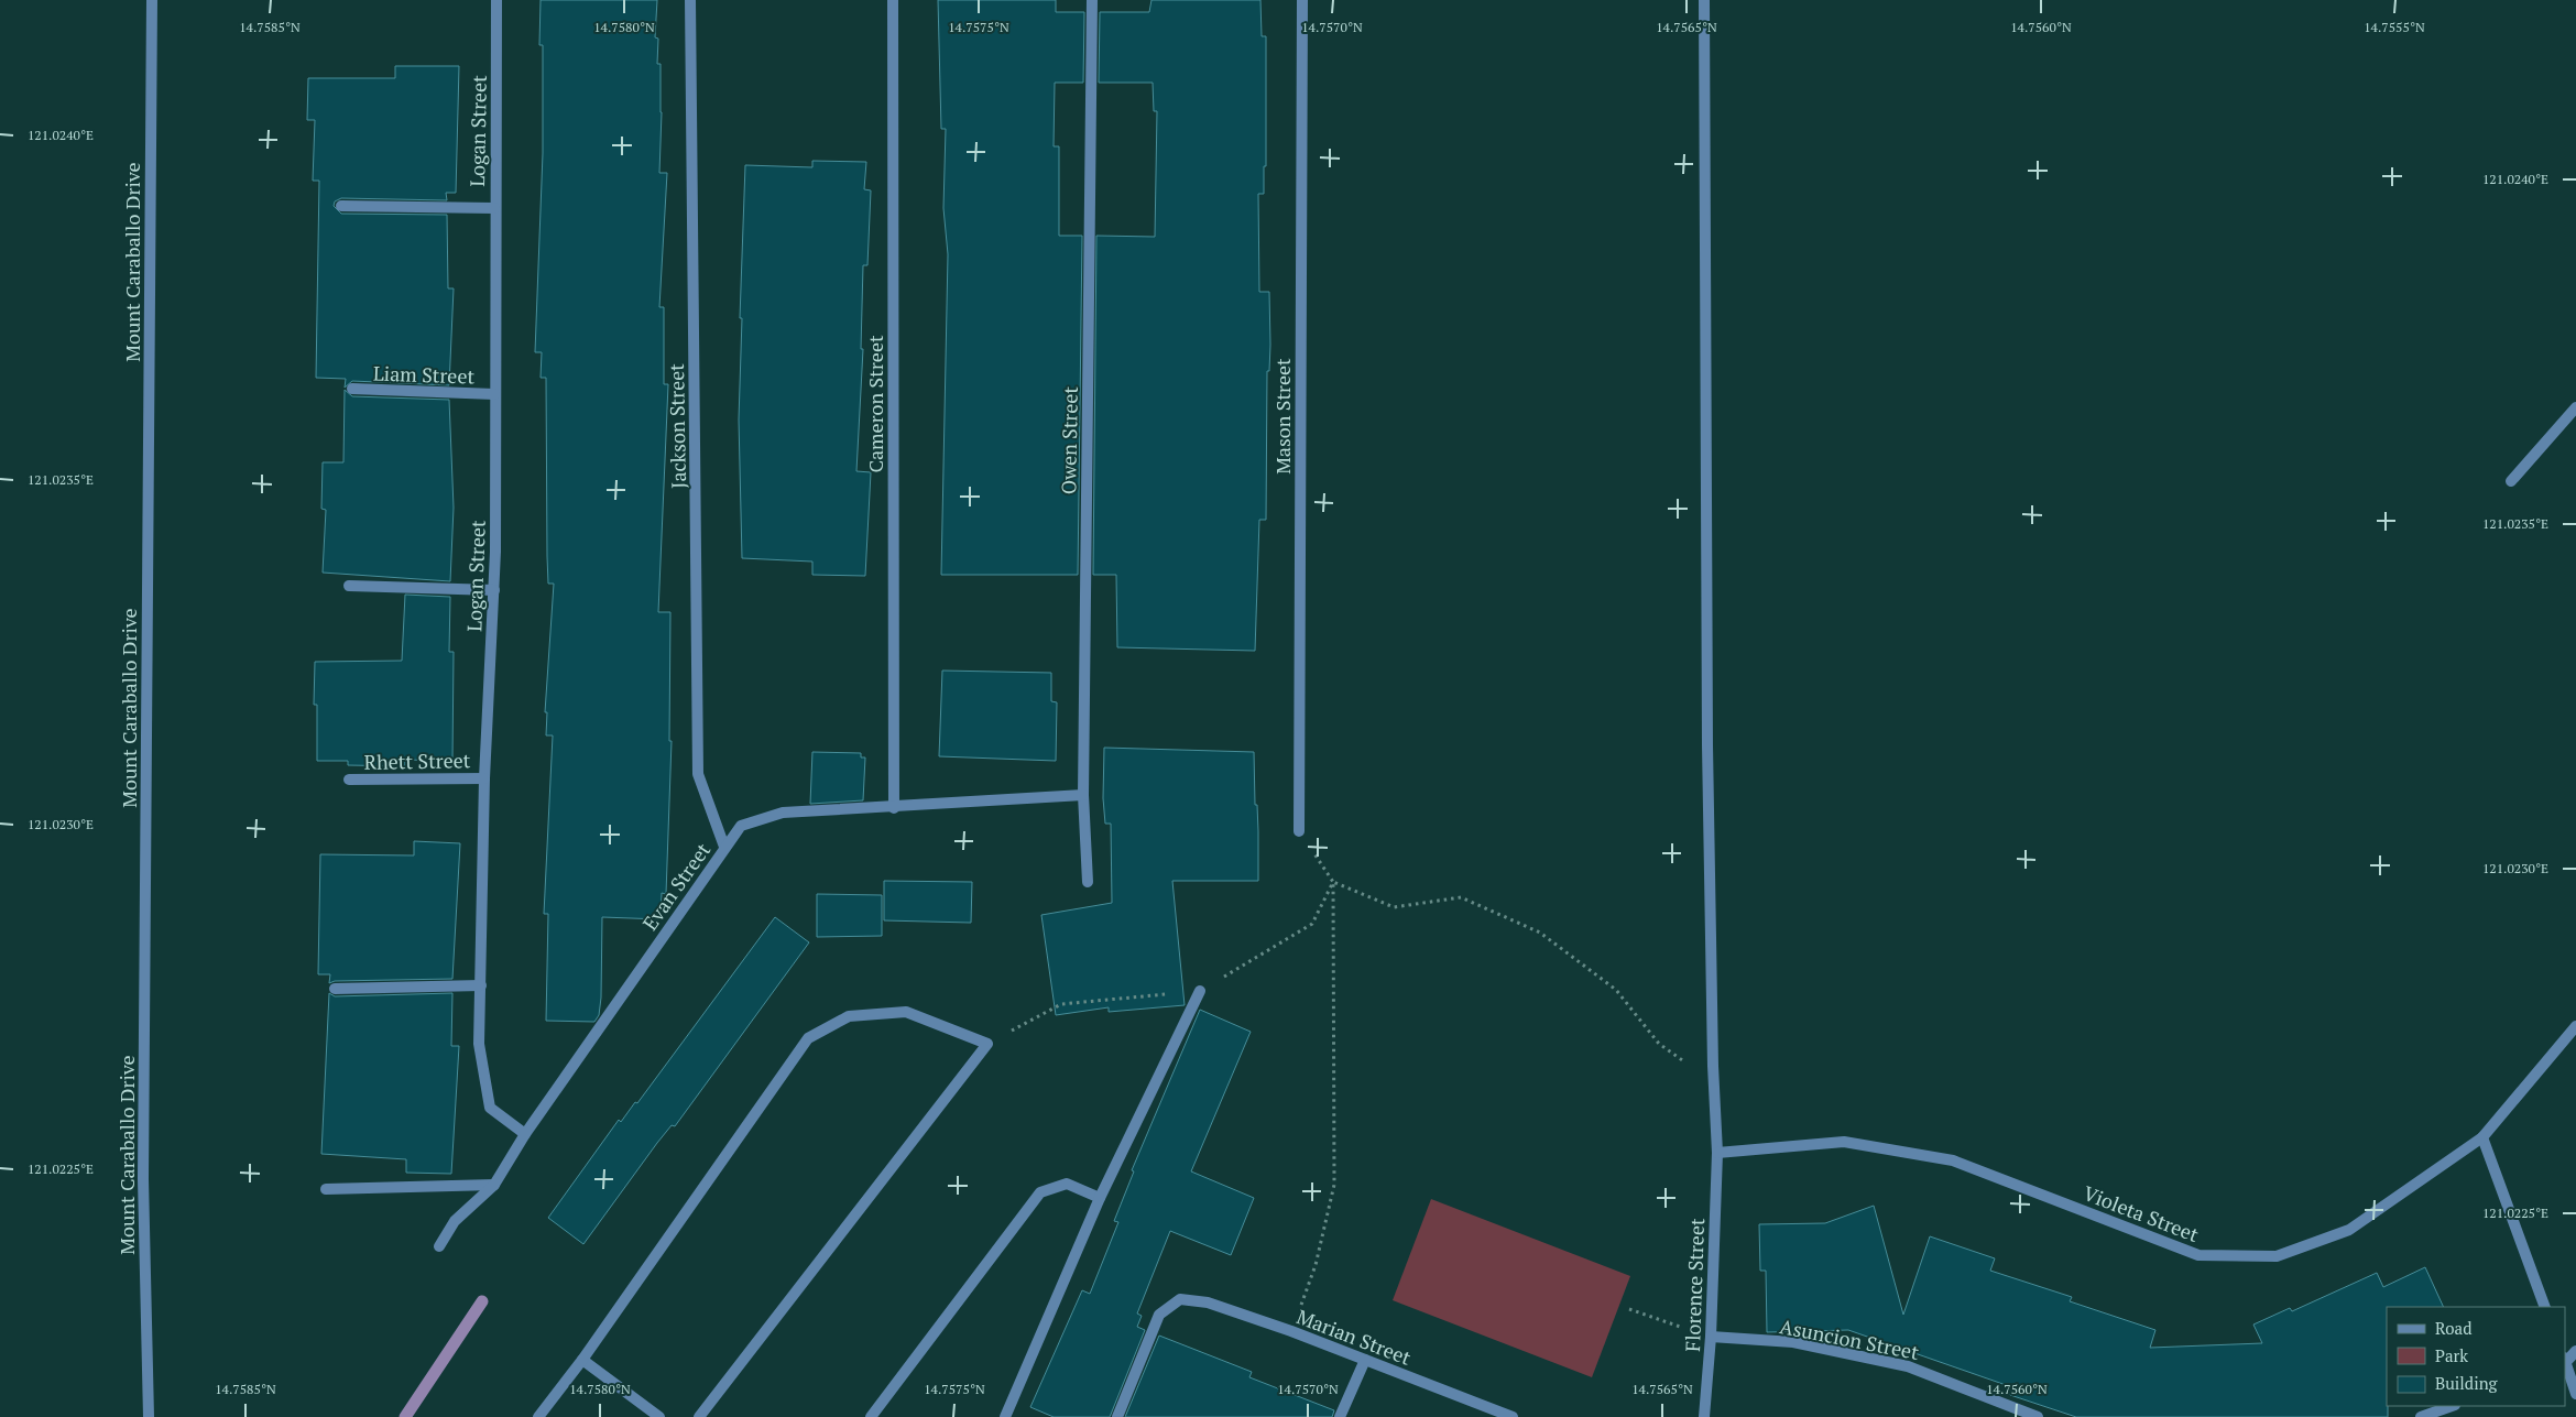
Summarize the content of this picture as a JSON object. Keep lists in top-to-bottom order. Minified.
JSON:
{"streets":{"street":["Logan Street","Mount Caraballo Drive","Liam Street","Cameron Street","Mason Street","Jackson Street","Owen Street","Rhett Street","Evan Street","Violeta Street","Florence Street","Marian Street","Asuncion Street"]},"crossings":[["Logan Street","Liam Street"],["Logan Street","Rhett Street"],["Logan Street","Evan Street"],["Cameron Street","Evan Street"],["Jackson Street","Evan Street"],["Owen Street","Evan Street"],["Violeta Street","Florence Street"],["Florence Street","Asuncion Street"]],"legend":["Road","Park","Building"],"coordinates":["14.7585°N","14.7580°N","14.7575°N","14.7570°N","14.7565°N","14.7560°N","14.7555°N","121.0240°E","121.0235°E","121.0230°E","121.0225°E"]}
